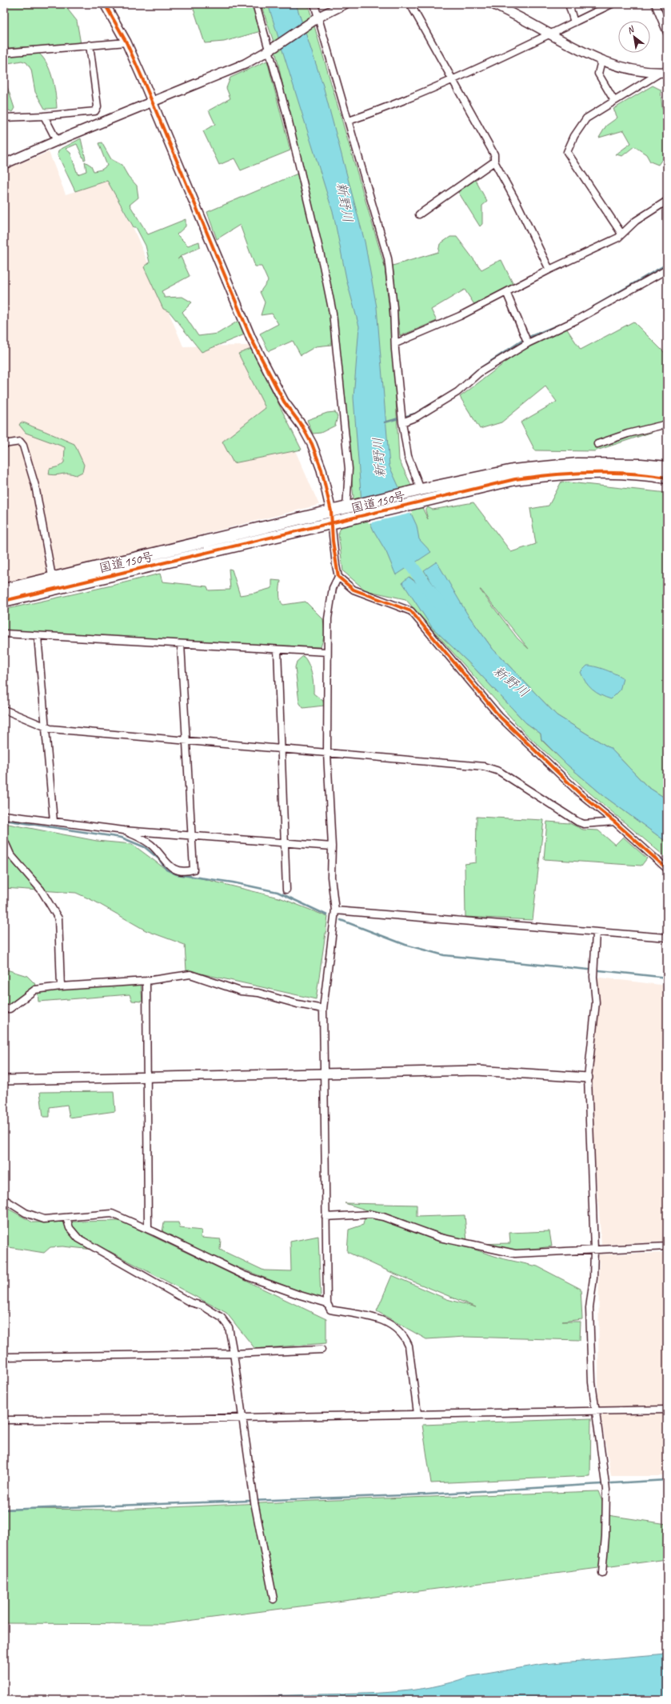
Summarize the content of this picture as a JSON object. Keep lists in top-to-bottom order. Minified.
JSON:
{"streets":{"highway":["国道150号"]},"water":["新野川"],"north":"top left"}
